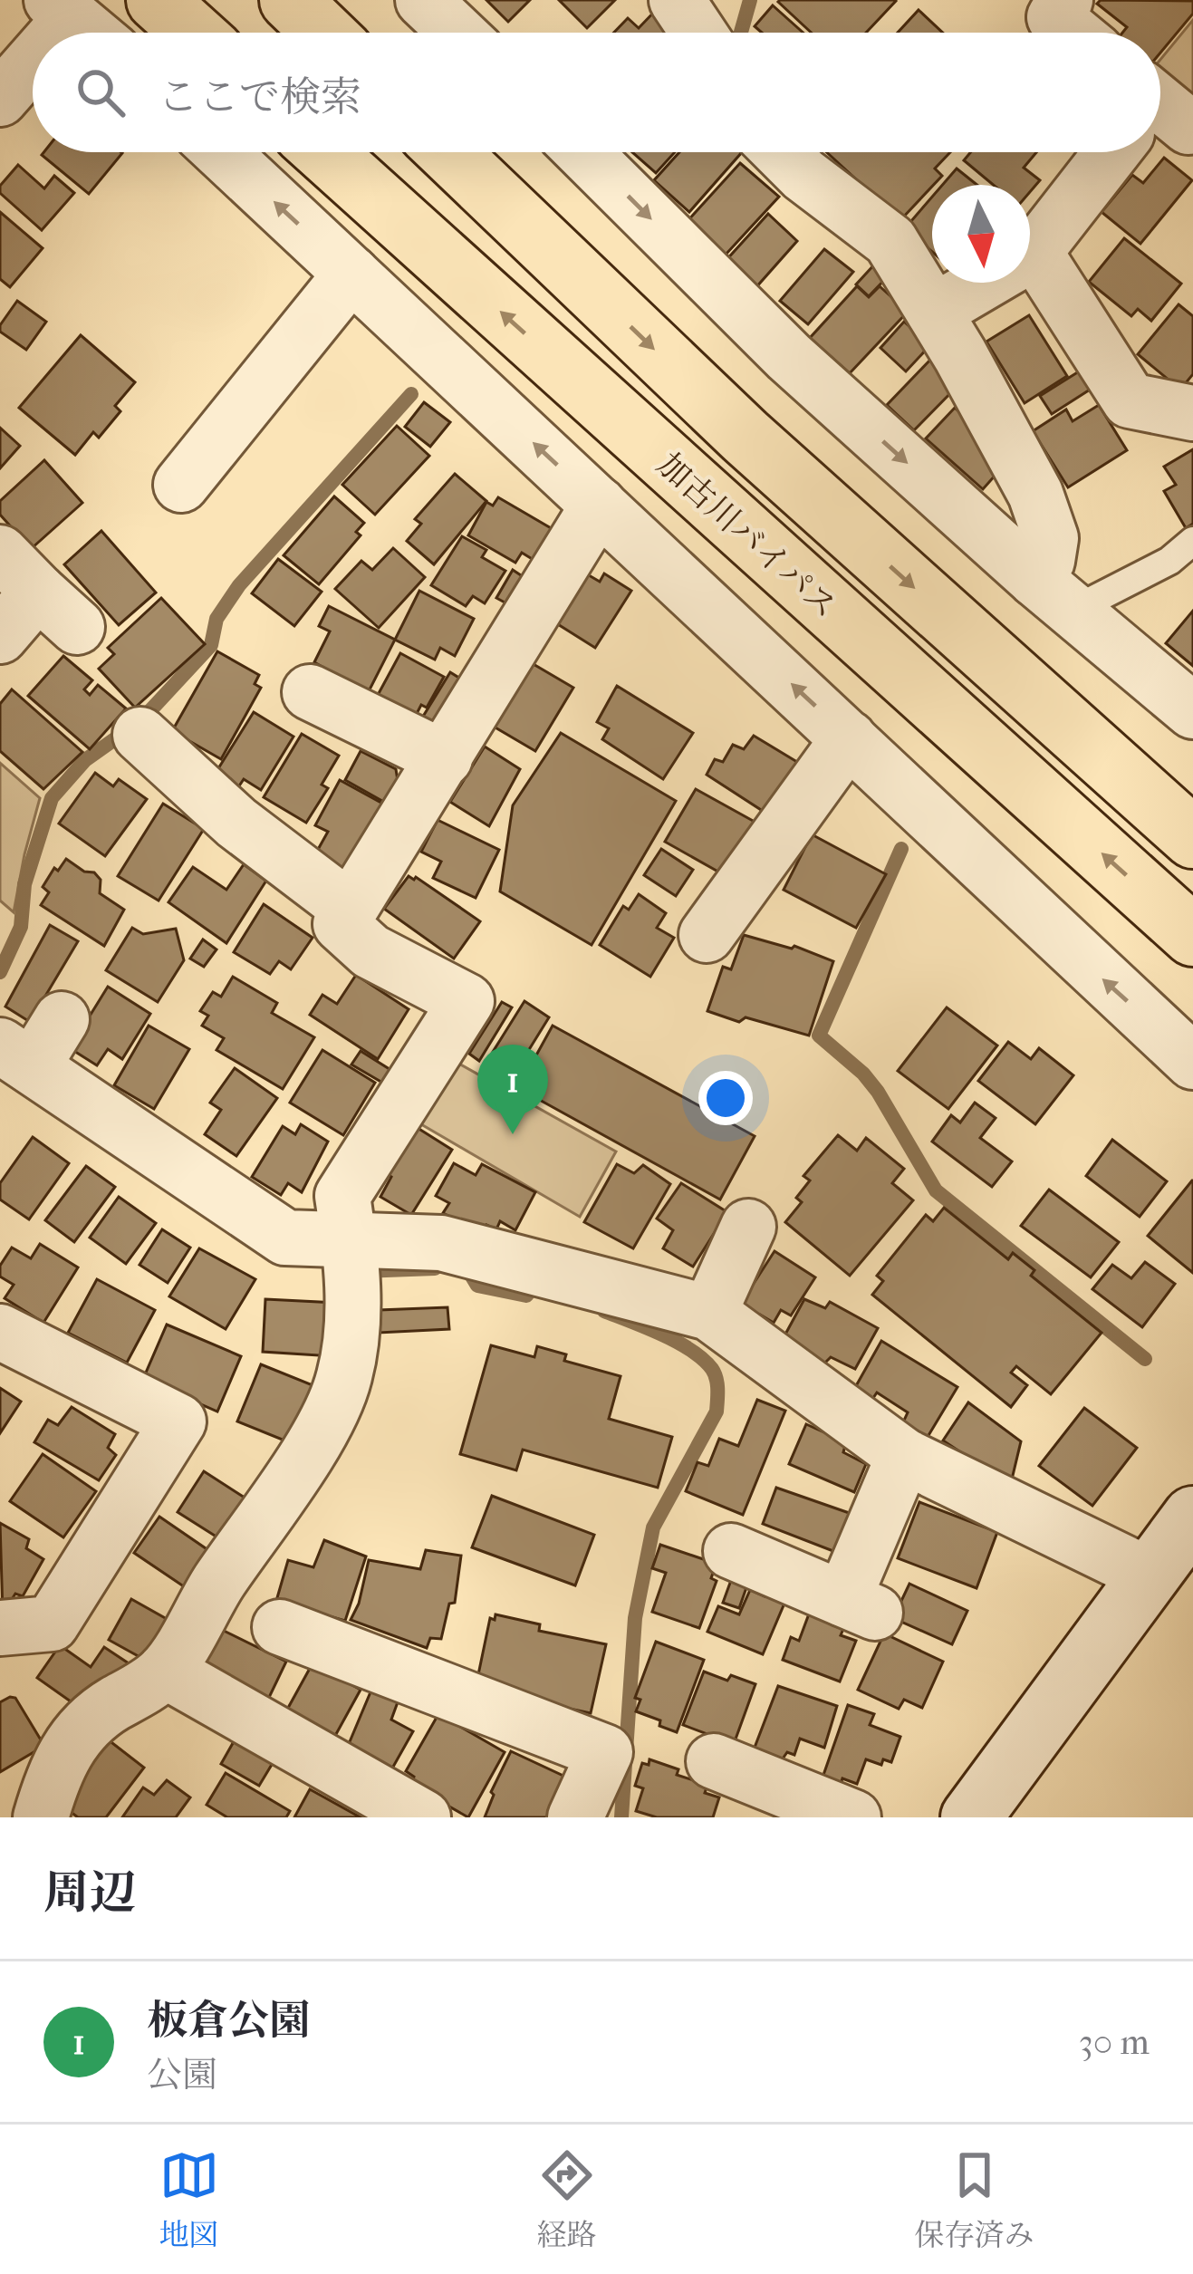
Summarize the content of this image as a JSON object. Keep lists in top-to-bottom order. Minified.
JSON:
{"streets":{"highway":["加古川バイパス"]},"north":"bottom","page":{"search":"ここで検索","pins":"1","heading":"周辺","list":[{"mark":"1","name":"板倉公園","note":"公園","value":"30 m"}],"nav":["地図","経路","保存済み"]}}
